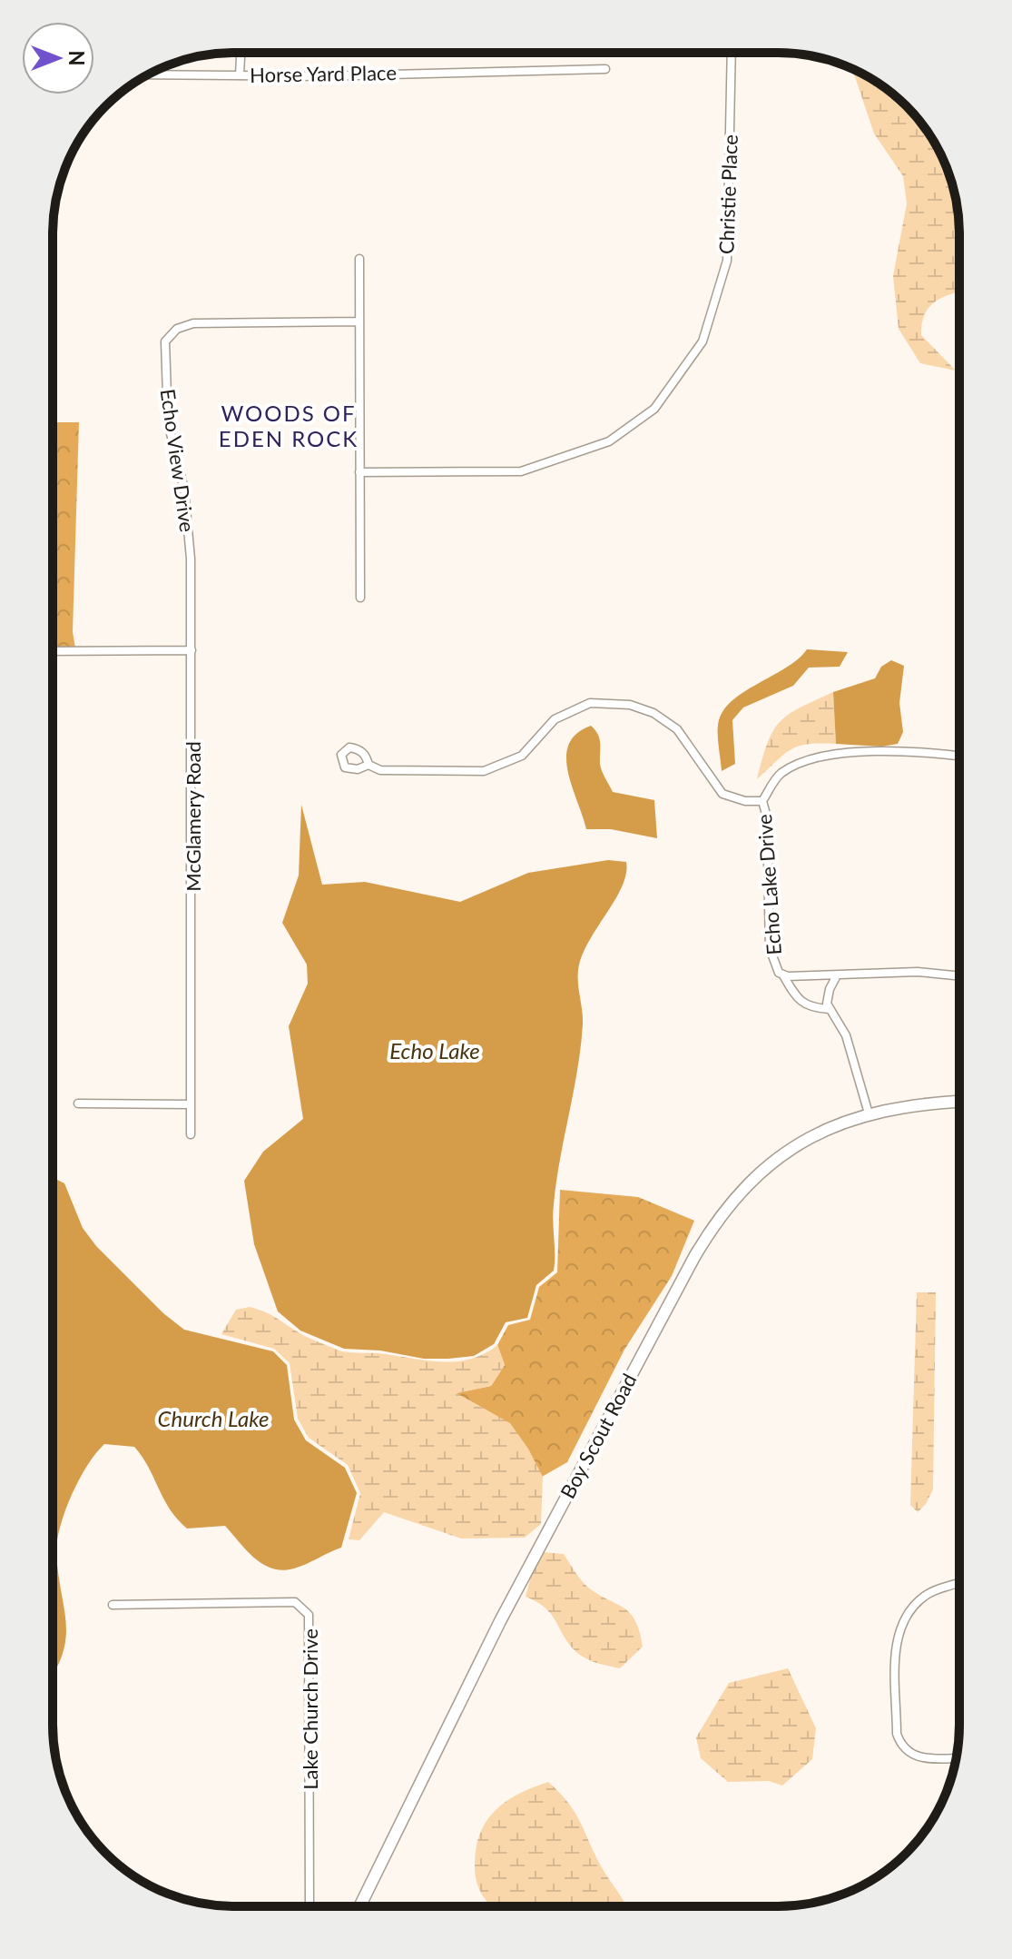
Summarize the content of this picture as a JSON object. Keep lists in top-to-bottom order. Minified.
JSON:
{"streets":{"street":["Horse Yard Place","Christie Place","Echo View Drive","McGlamery Road","Echo Lake Drive","Boy Scout Road","Lake Church Drive"]},"crossings":[["Echo View Drive","McGlamery Road"]],"districts":["WOODS OF EDEN ROCK"],"water":["Echo Lake","Church Lake"],"north":"right"}
